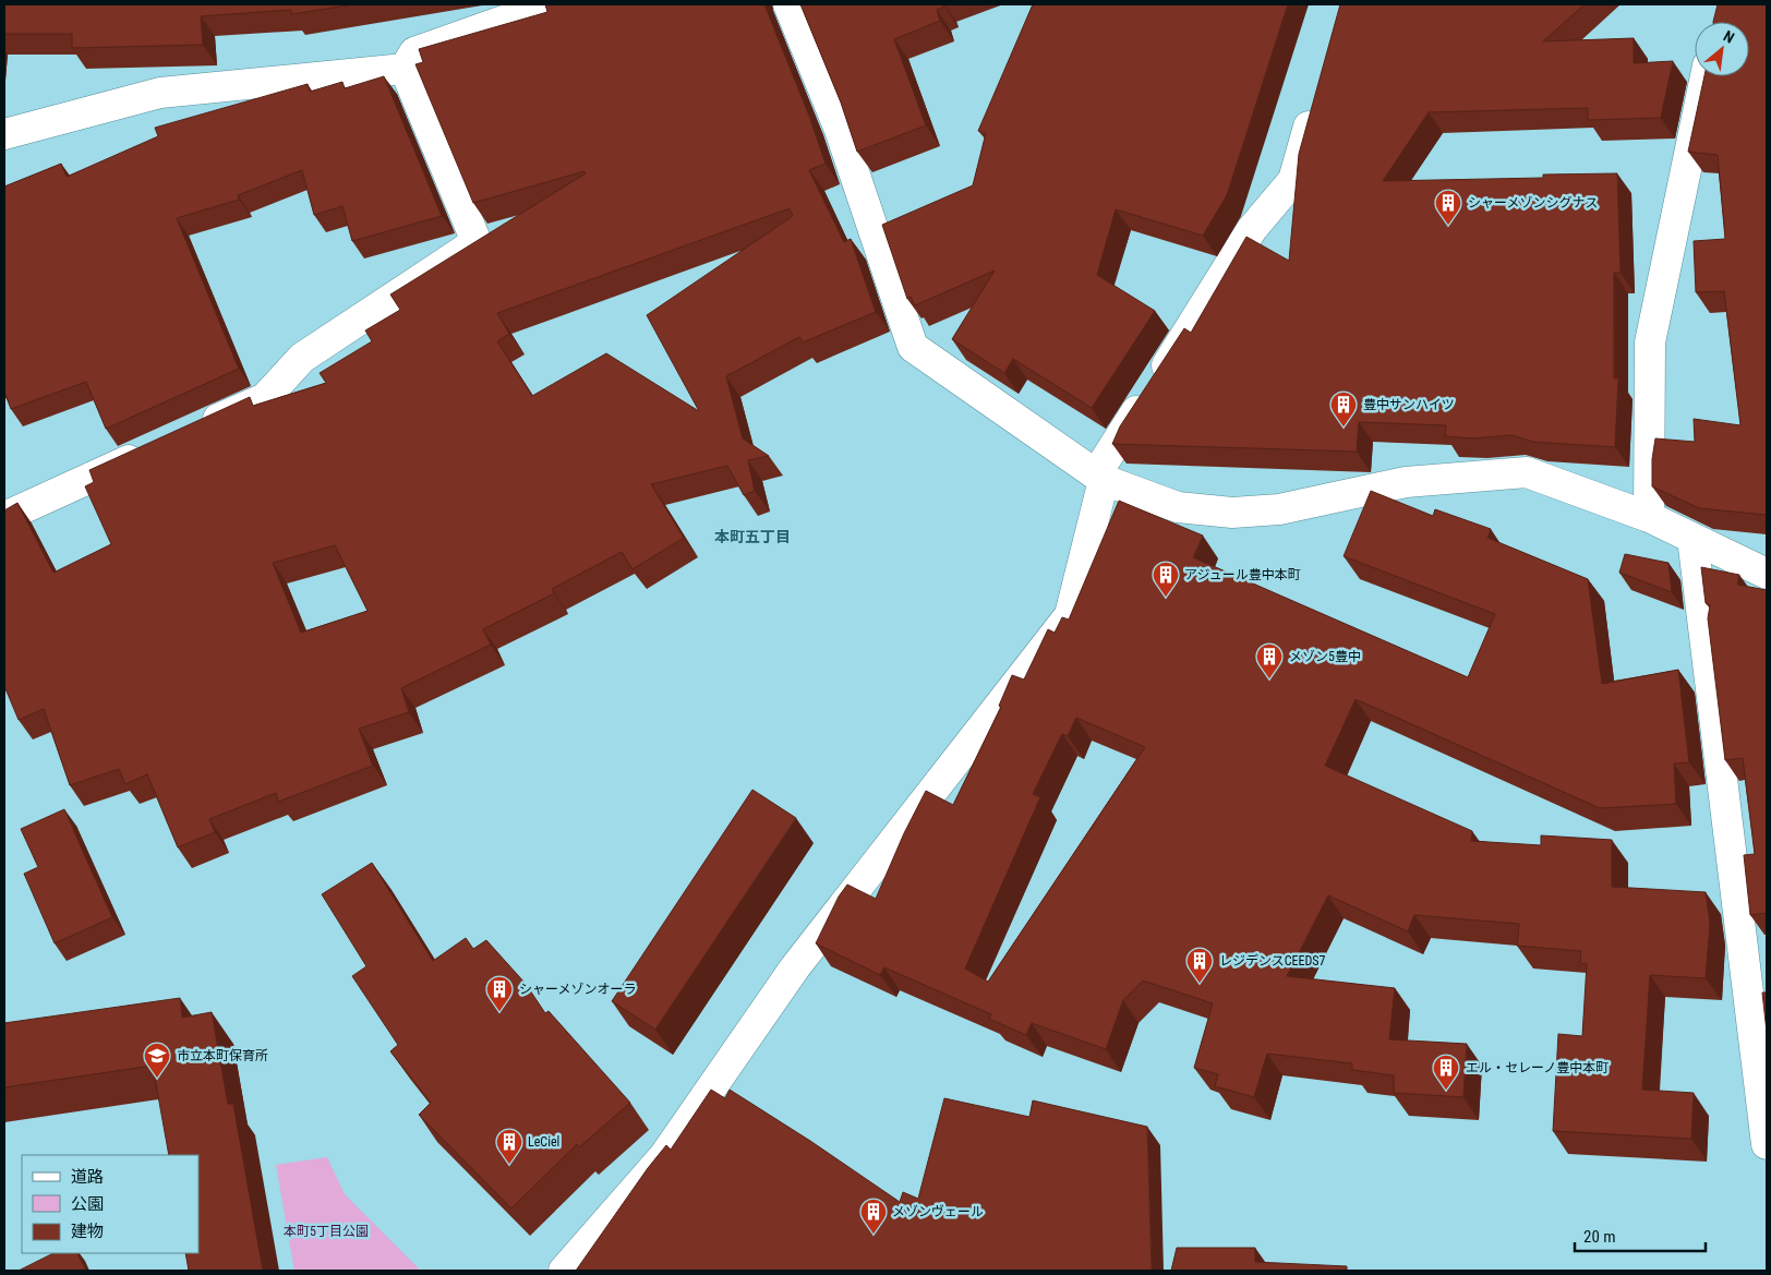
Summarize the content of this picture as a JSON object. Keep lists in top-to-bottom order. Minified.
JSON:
{"districts":["本町五丁目"],"parks":["本町5丁目公園"],"places":{"building":["シャーメゾンシグナス","豊中サンハイツ","アジュール豊中本町","メゾン5豊中","レジデンスCEEDS7","シャーメゾンオーラ","エル・セレーノ豊中本町","LeCiel","メゾンヴェール"],"school or university":["市立本町保育所"]},"legend":["道路","公園","建物"],"scale_bar":"20 m","north":"top right"}
